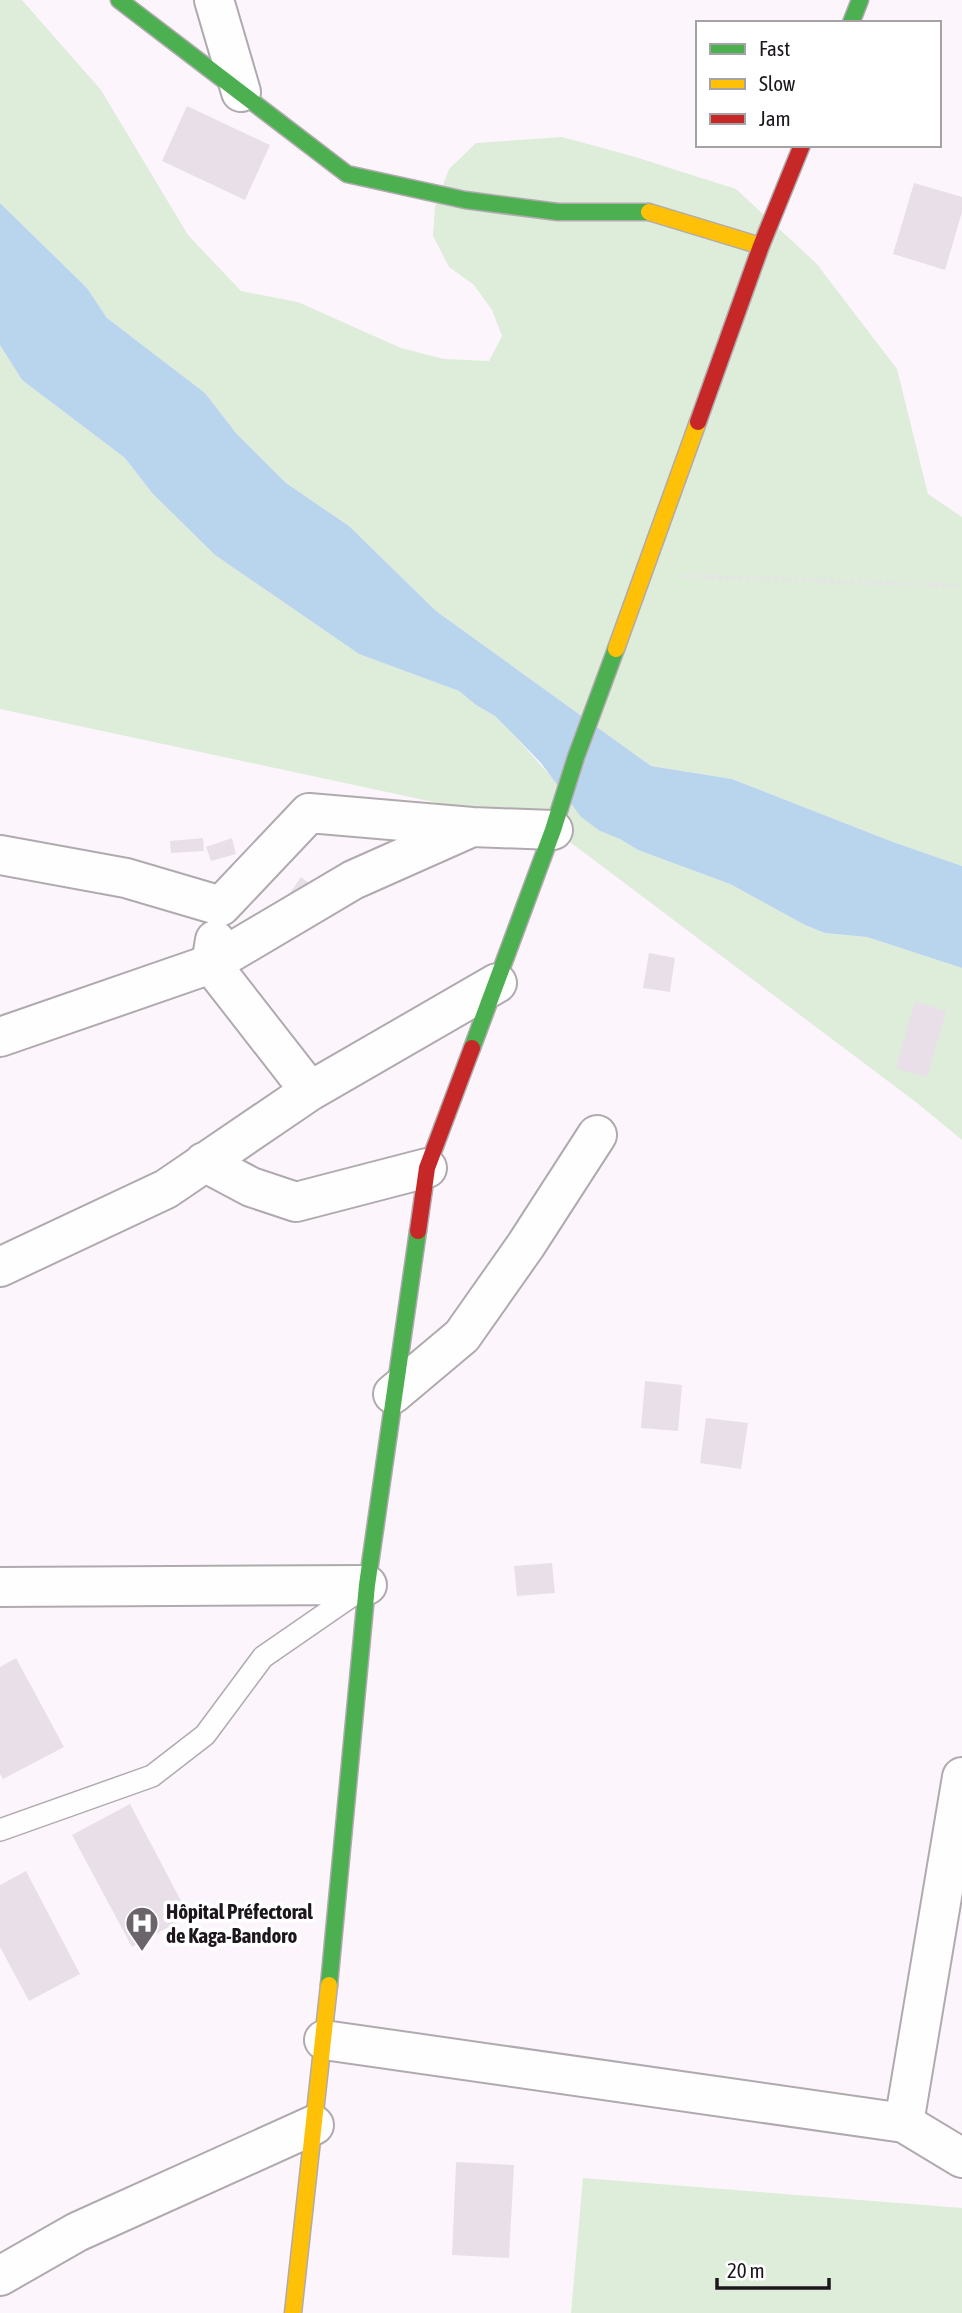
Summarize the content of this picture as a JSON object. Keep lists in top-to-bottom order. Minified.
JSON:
{"places":{"hospital":["Hôpital Préfectoral de Kaga-Bandoro"]},"legend":["Fast","Slow","Jam"],"scale_bar":"20 m"}
